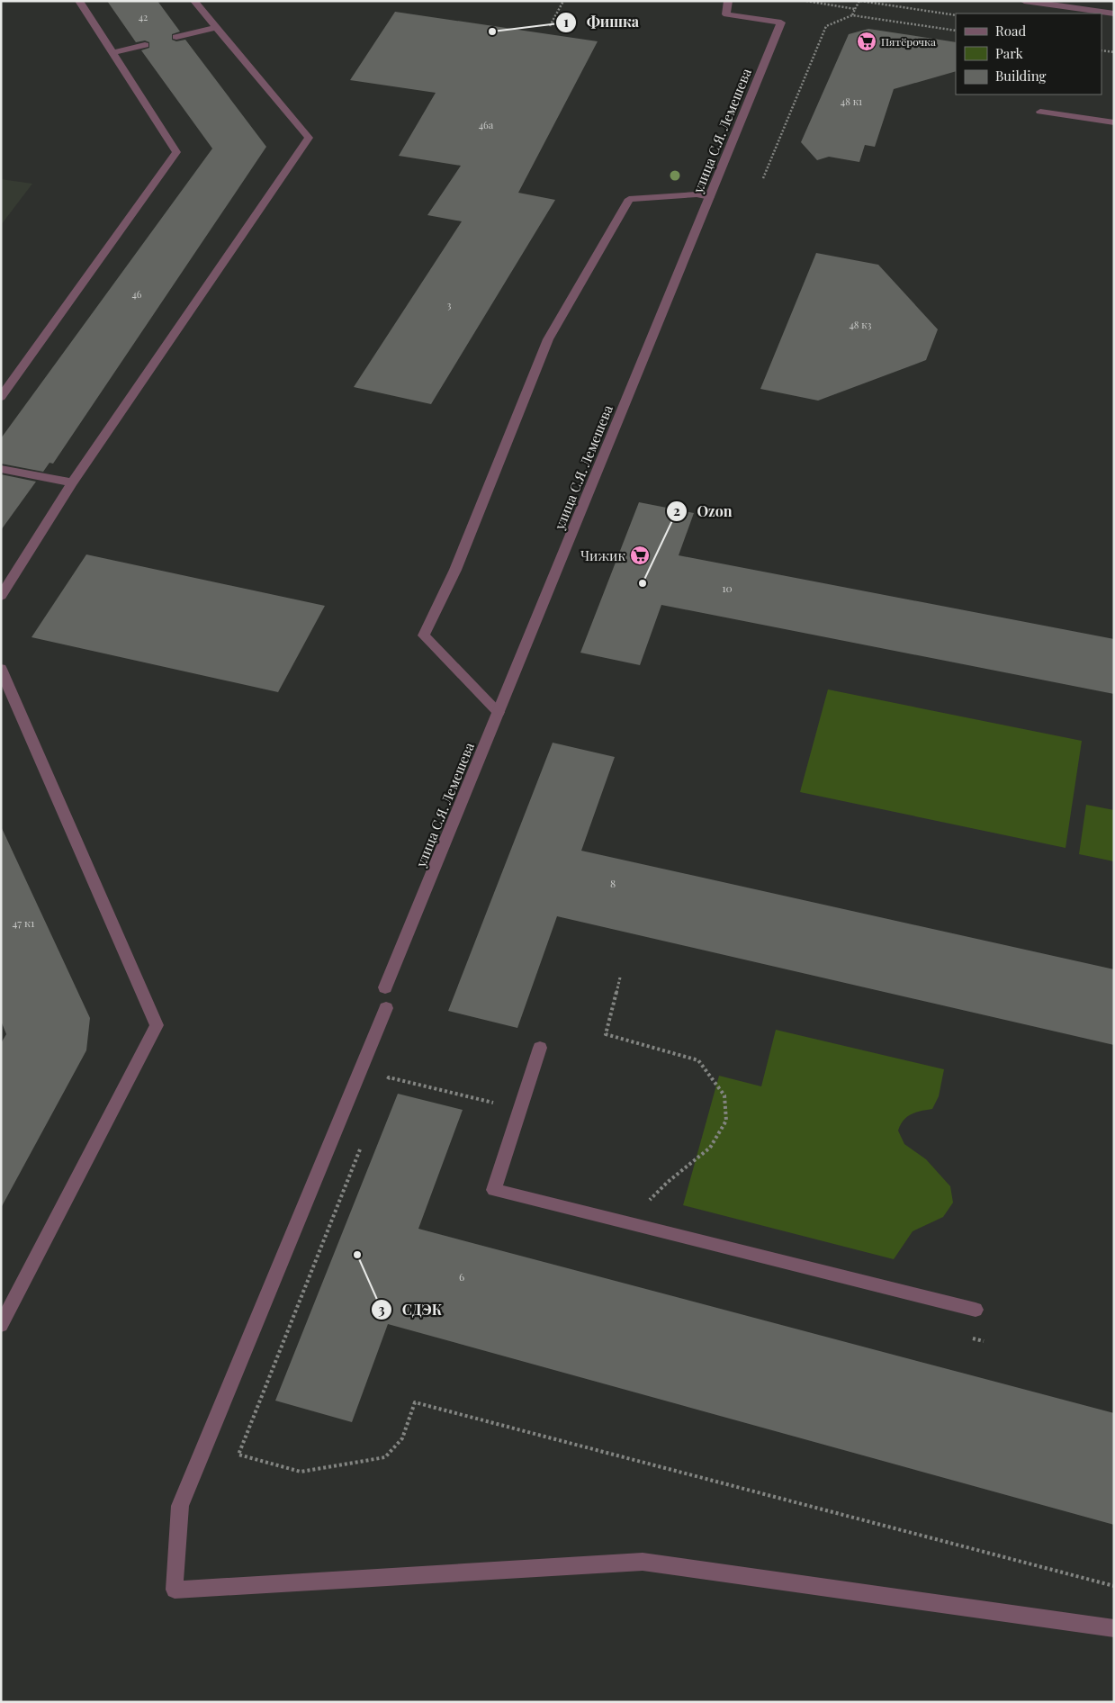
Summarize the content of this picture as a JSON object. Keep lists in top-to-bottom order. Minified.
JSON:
{"streets":{"street":["улица С.Я. Лемешева"]},"places":{"other":["Фишка","Ozon","СДЭК"],"supermarket":["Пятёрочка","Чижик"]},"house_numbers":["42","48 к1","46а","46","3","48 к3","10","8","47 к1","6"],"legend":["Road","Park","Building"]}
